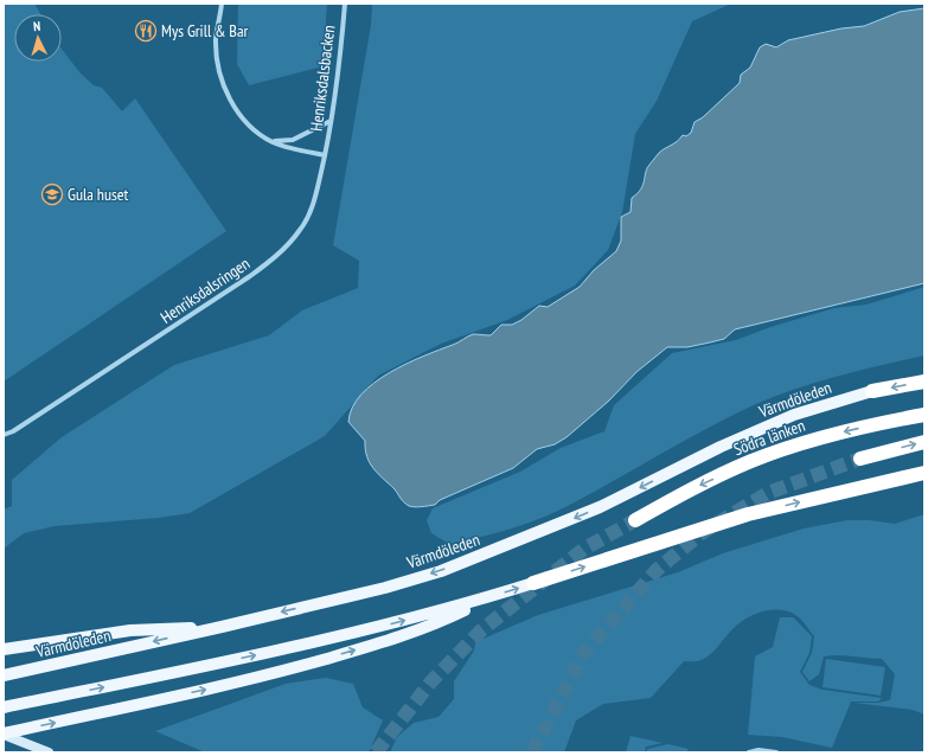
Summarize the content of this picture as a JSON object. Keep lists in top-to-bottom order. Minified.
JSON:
{"streets":{"highway":["Södra länken"],"main road":["Värmdöleden"],"street":["Henriksdalsbacken","Henriksdalsringen"]},"crossings":[["Henriksdalsbacken","Henriksdalsringen"]],"places":{"restaurant":["Mys Grill & Bar"],"school or university":["Gula huset"]},"north":"top"}
